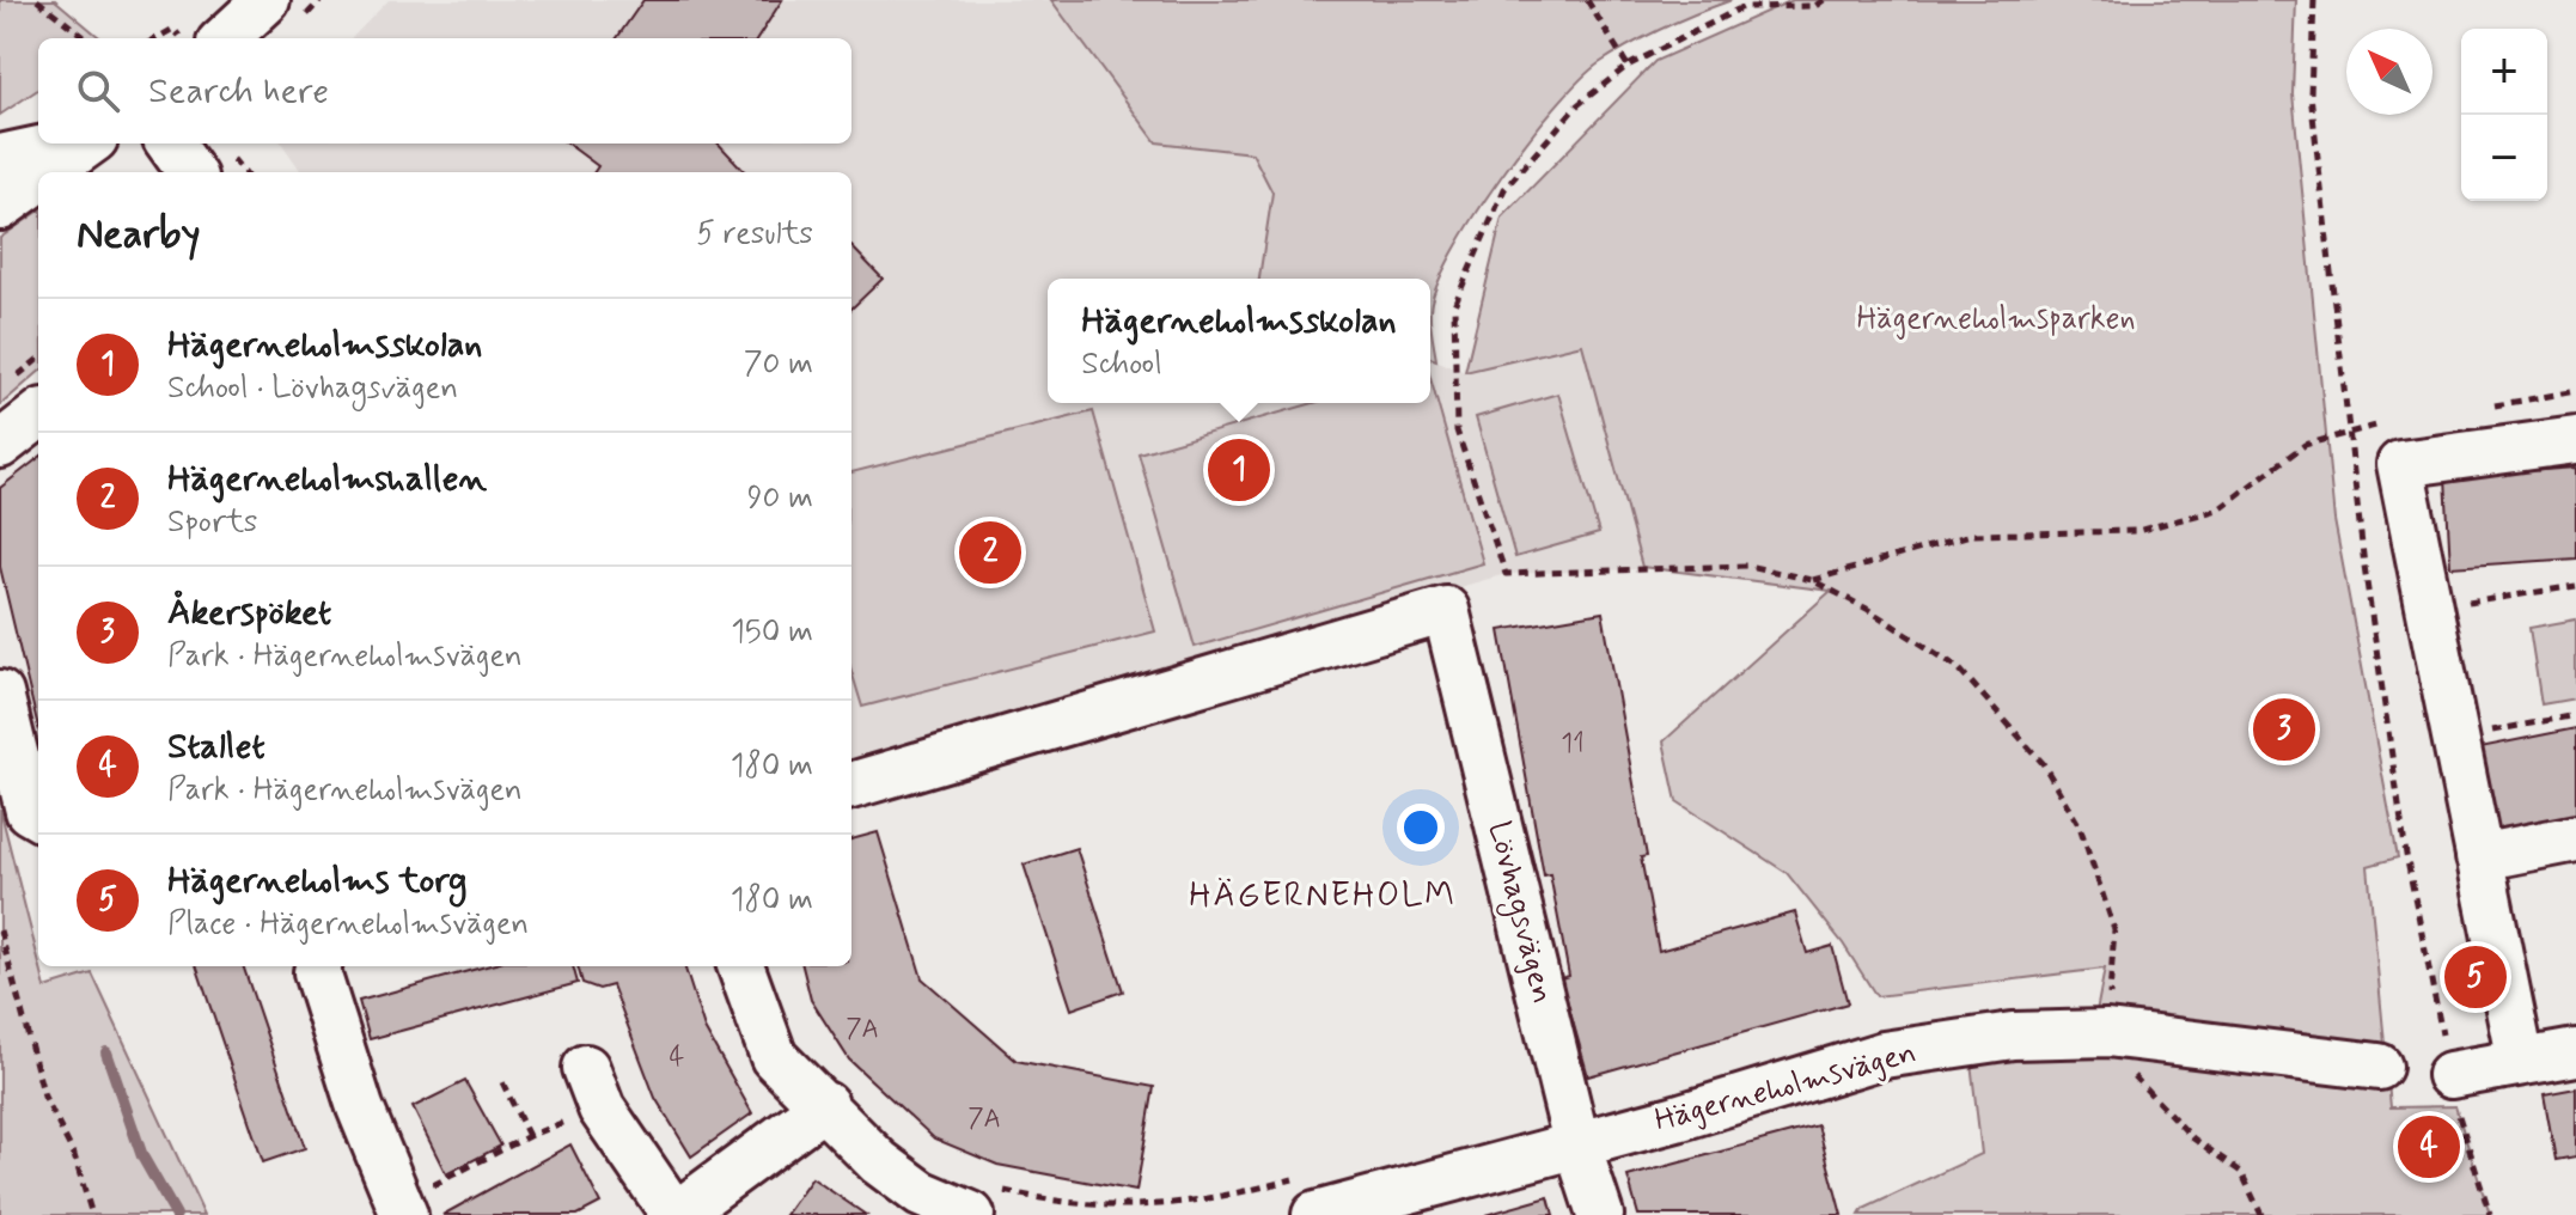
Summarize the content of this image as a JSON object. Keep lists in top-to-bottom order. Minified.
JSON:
{"streets":{"street":["Lövhagsvägen","Hägerneholmsvägen"]},"crossings":[["Lövhagsvägen","Hägerneholmsvägen"]],"districts":["HÄGERNEHOLM"],"parks":["Hägerneholmsparken"],"house_numbers":["11","7A","4","7A"],"north":"top left","page":{"map_buttons":["+","−"],"search":"Search here","heading":["Nearby","5 results"],"popup":["Hägerneholmsskolan","School"],"list":[{"mark":"1","name":"Hägerneholmsskolan","note":"School · Lövhagsvägen","value":"70 m"},{"mark":"2","name":"Hägerneholmshallen","note":"Sports","value":"90 m"},{"mark":"3","name":"Åkerspöket","note":"Park · Hägerneholmsvägen","value":"150 m"},{"mark":"4","name":"Stallet","note":"Park · Hägerneholmsvägen","value":"180 m"},{"mark":"5","name":"Hägerneholms torg","note":"Place · Hägerneholmsvägen","value":"180 m"}],"pins":["1","2","3","5","4"]}}
